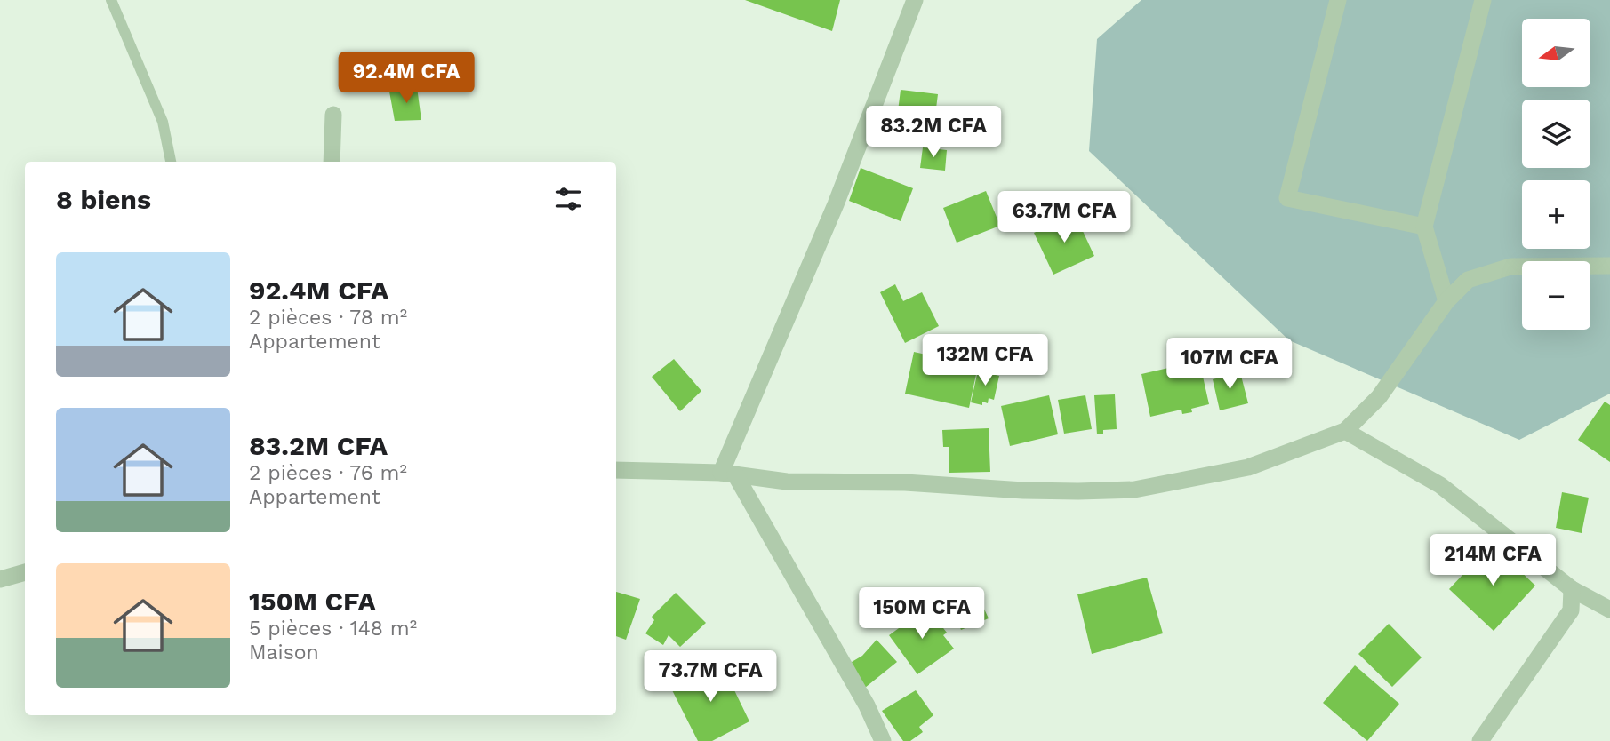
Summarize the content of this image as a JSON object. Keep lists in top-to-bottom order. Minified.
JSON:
{"north":"left","page":{"map_buttons":["+","−"],"price":["92.4M CFA","83.2M CFA","63.7M CFA","132M CFA","107M CFA","214M CFA","150M CFA","73.7M CFA"],"heading":"8 biens","list":[{"name":"92.4M CFA","note":"2 pièces · 78 m² · Appartement"},{"name":"83.2M CFA","note":"2 pièces · 76 m² · Appartement"},{"name":"150M CFA","note":"5 pièces · 148 m² · Maison"}]}}
